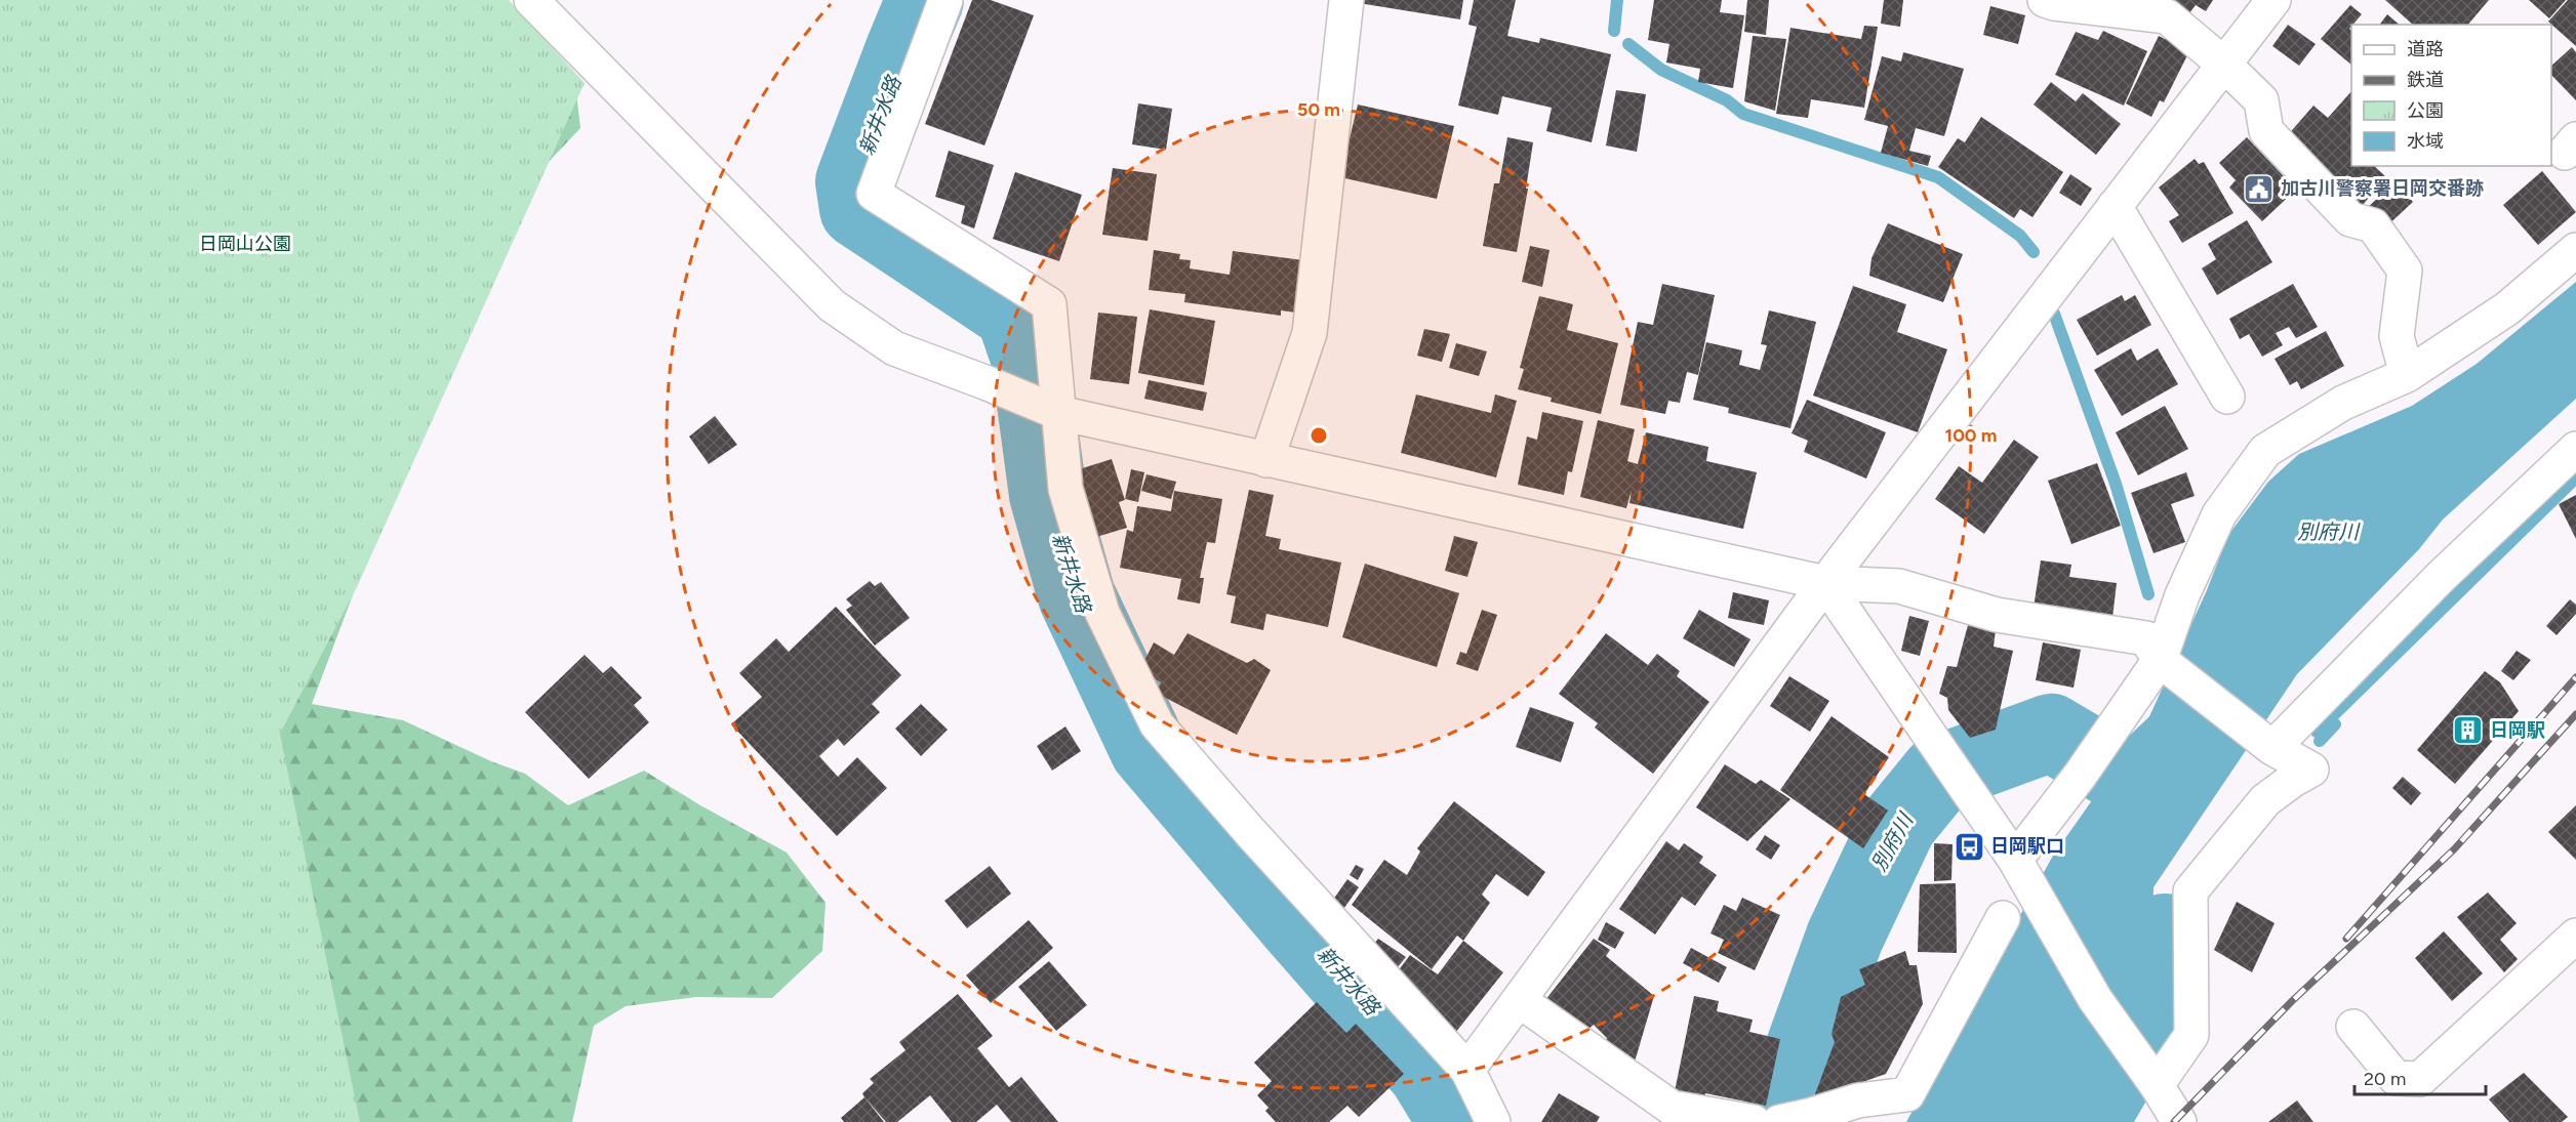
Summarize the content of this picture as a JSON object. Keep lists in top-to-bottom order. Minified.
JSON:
{"water":["新井水路","別府川"],"parks":["日岡山公園"],"places":{"public building":["加古川警察署日岡交番跡"],"building":["日岡駅"],"bus stop":["日岡駅口"]},"legend":["道路","鉄道","公園","水域"],"scale_bar":"20 m","rings":["50 m","100 m"]}
